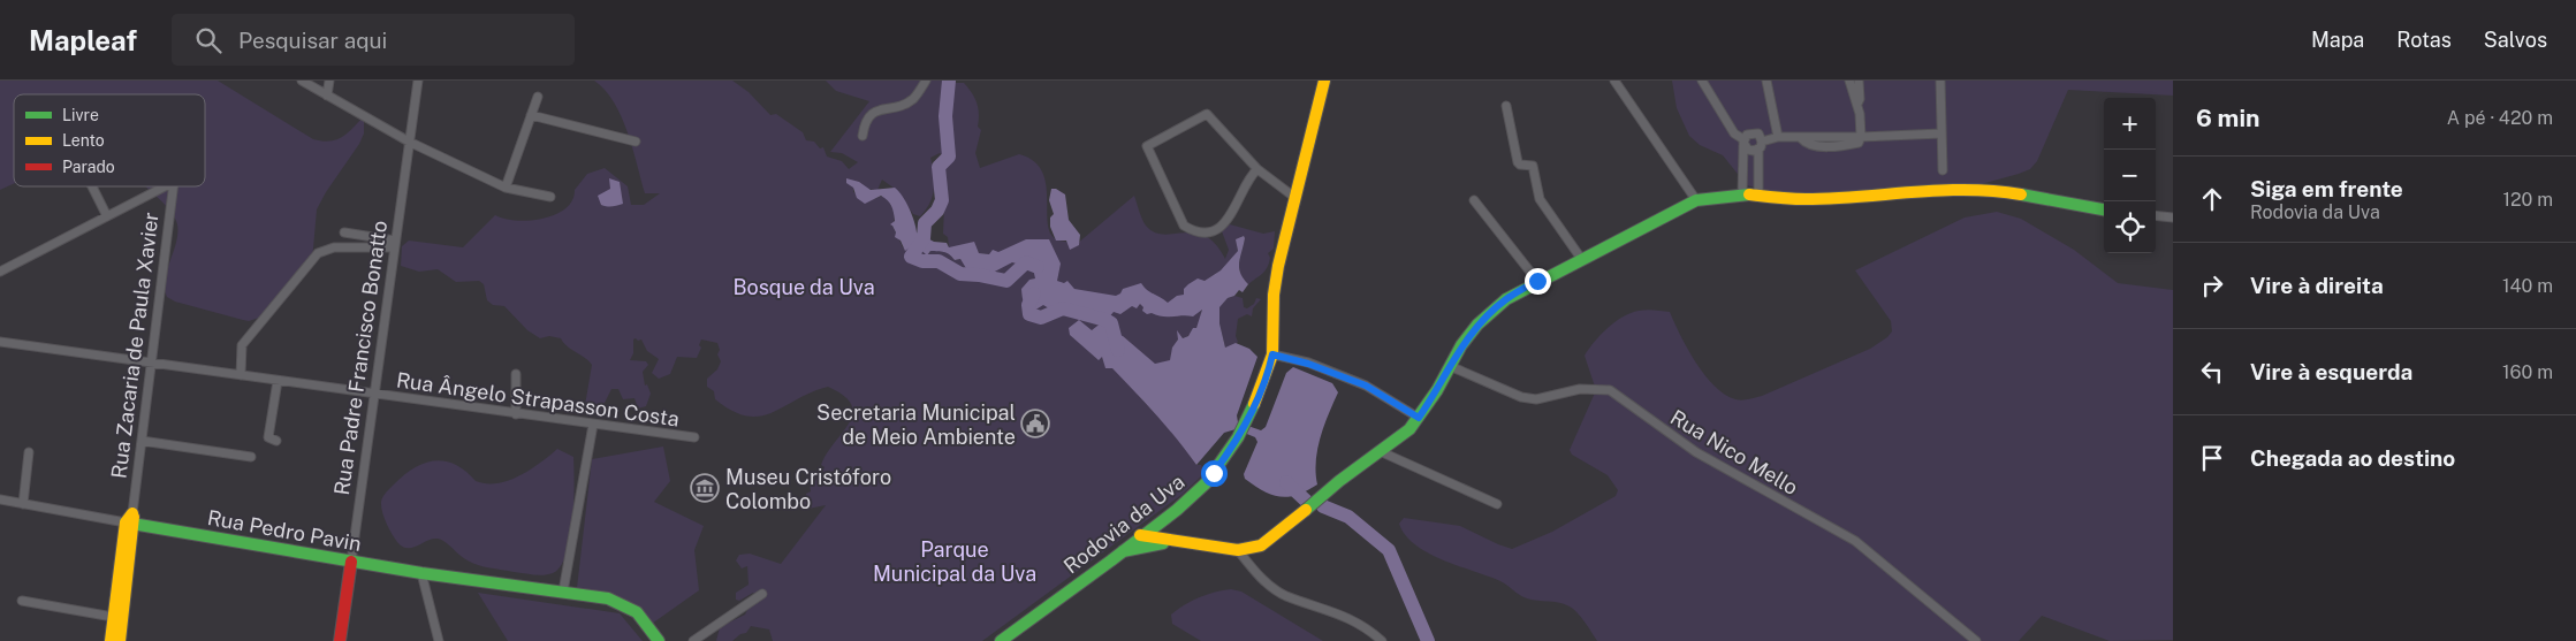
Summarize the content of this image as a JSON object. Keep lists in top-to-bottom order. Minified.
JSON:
{"streets":{"street":["Rua Zacaria de Paula Xavier","Rua Padre Francisco Bonatto","Rua Ângelo Strapasson Costa","Rua Nico Mello","Rodovia da Uva","Rua Pedro Pavin"]},"crossings":[["Rua Zacaria de Paula Xavier","Rua Ângelo Strapasson Costa"],["Rua Zacaria de Paula Xavier","Rua Pedro Pavin"],["Rua Padre Francisco Bonatto","Rua Ângelo Strapasson Costa"],["Rua Padre Francisco Bonatto","Rua Pedro Pavin"]],"parks":["Bosque da Uva","Parque Municipal da Uva"],"places":{"public building":["Secretaria Municipal de Meio Ambiente"],"museum":["Museu Cristóforo Colombo"]},"legend":["Livre","Lento","Parado"],"page":{"header":"Mapleaf","search":"Pesquisar aqui","nav":["Mapa","Rotas","Salvos"],"heading":["6 min","A pé · 420 m"],"map_buttons":["+","−"],"list":[["Siga em frente","Rodovia da Uva","120 m"],["Vire à direita","140 m"],["Vire à esquerda","160 m"],"Chegada ao destino"]}}
